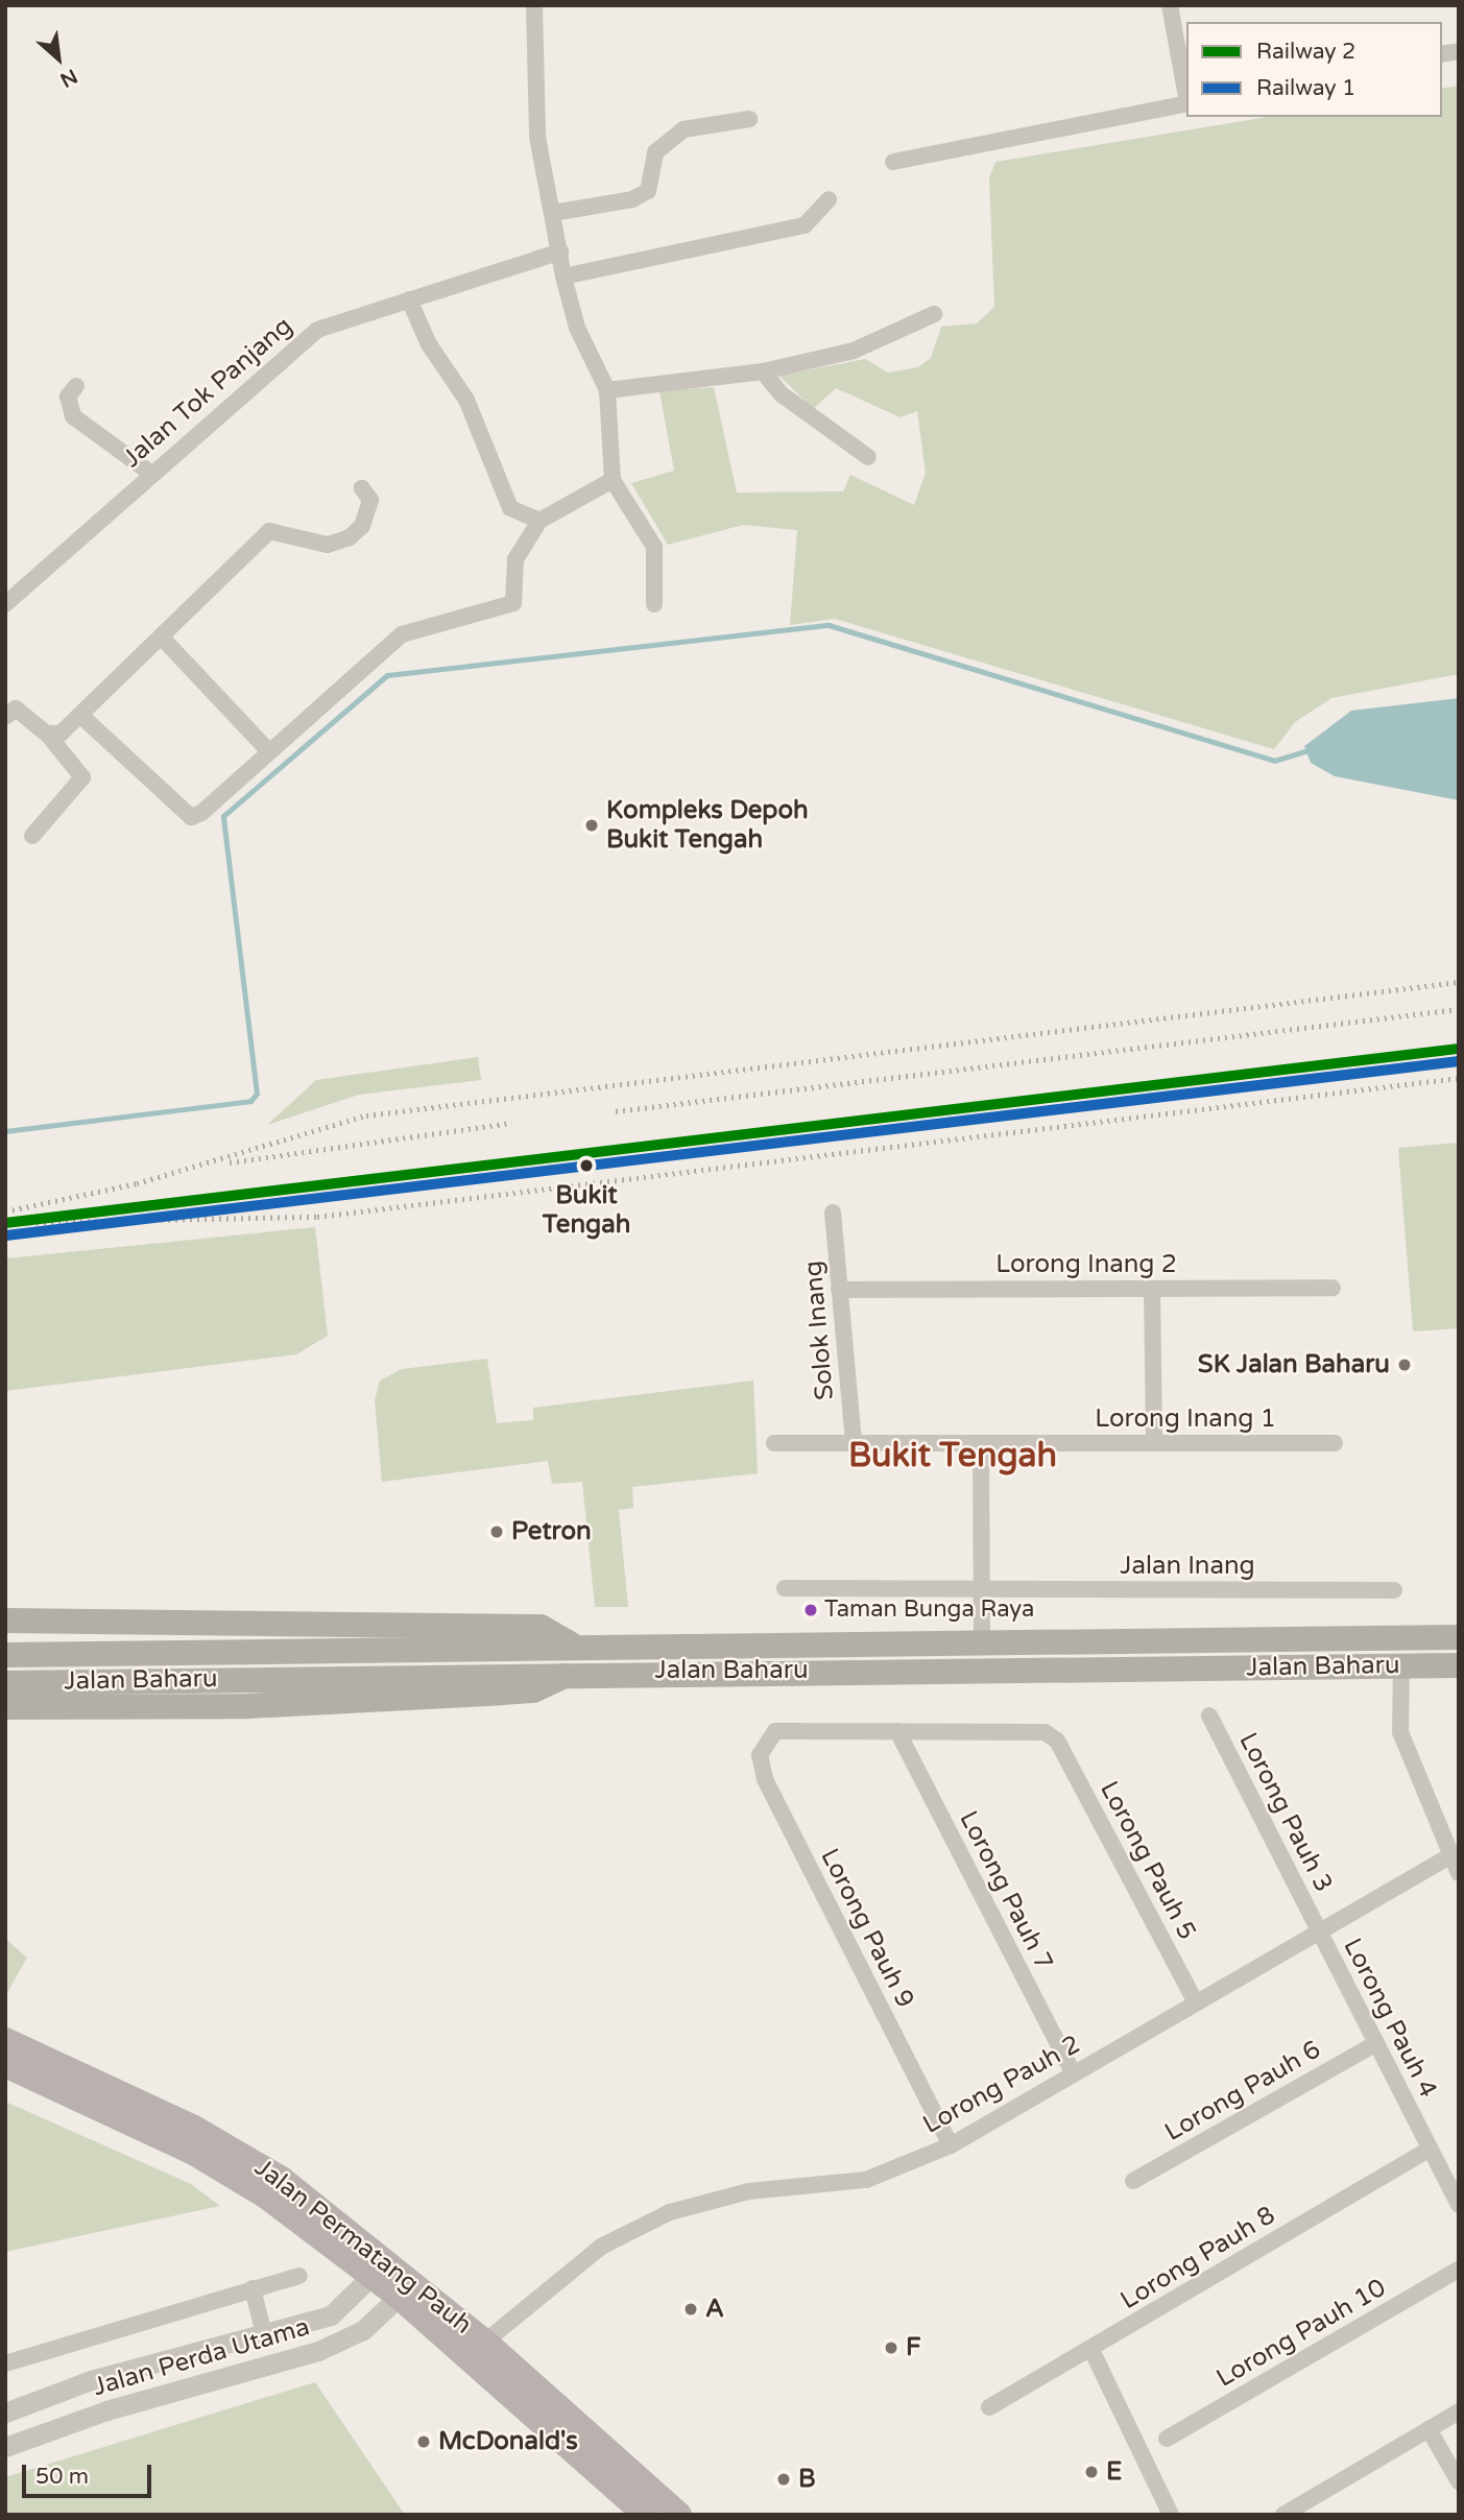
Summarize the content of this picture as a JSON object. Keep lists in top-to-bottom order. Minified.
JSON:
{"streets":{"highway":["Jalan Baharu"],"main road":["Jalan Permatang Pauh"],"street":["Jalan Tok Panjang","Lorong Inang 2","Solok Inang","Lorong Inang 1","Jalan Inang","Lorong Pauh 3","Lorong Pauh 5","Lorong Pauh 7","Lorong Pauh 9","Lorong Pauh 4","Lorong Pauh 2","Lorong Pauh 6","Lorong Pauh 8","Lorong Pauh 10","Jalan Perda Utama"]},"crossings":[["Lorong Inang 2","Solok Inang"],["Solok Inang","Lorong Inang 1"],["Lorong Pauh 3","Lorong Pauh 4"],["Lorong Pauh 3","Lorong Pauh 2"],["Lorong Pauh 5","Lorong Pauh 7"],["Lorong Pauh 5","Lorong Pauh 9"],["Lorong Pauh 5","Lorong Pauh 2"],["Lorong Pauh 7","Lorong Pauh 9"],["Lorong Pauh 7","Lorong Pauh 2"],["Lorong Pauh 9","Lorong Pauh 2"],["Lorong Pauh 4","Lorong Pauh 2"],["Lorong Pauh 4","Lorong Pauh 6"],["Lorong Pauh 4","Lorong Pauh 8"],["Lorong Pauh 2","Jalan Permatang Pauh"],["Jalan Permatang Pauh","Jalan Perda Utama"]],"districts":["Bukit Tengah"],"places":["Kompleks Depoh Bukit Tengah","Bukit Tengah","SK Jalan Baharu","Petron","Taman Bunga Raya","A","F","McDonald's","E","B"],"lines":["rail line 2","rail line 1"],"legend":["Railway 2","Railway 1"],"scale_bar":"50 m","north":"bottom right"}
